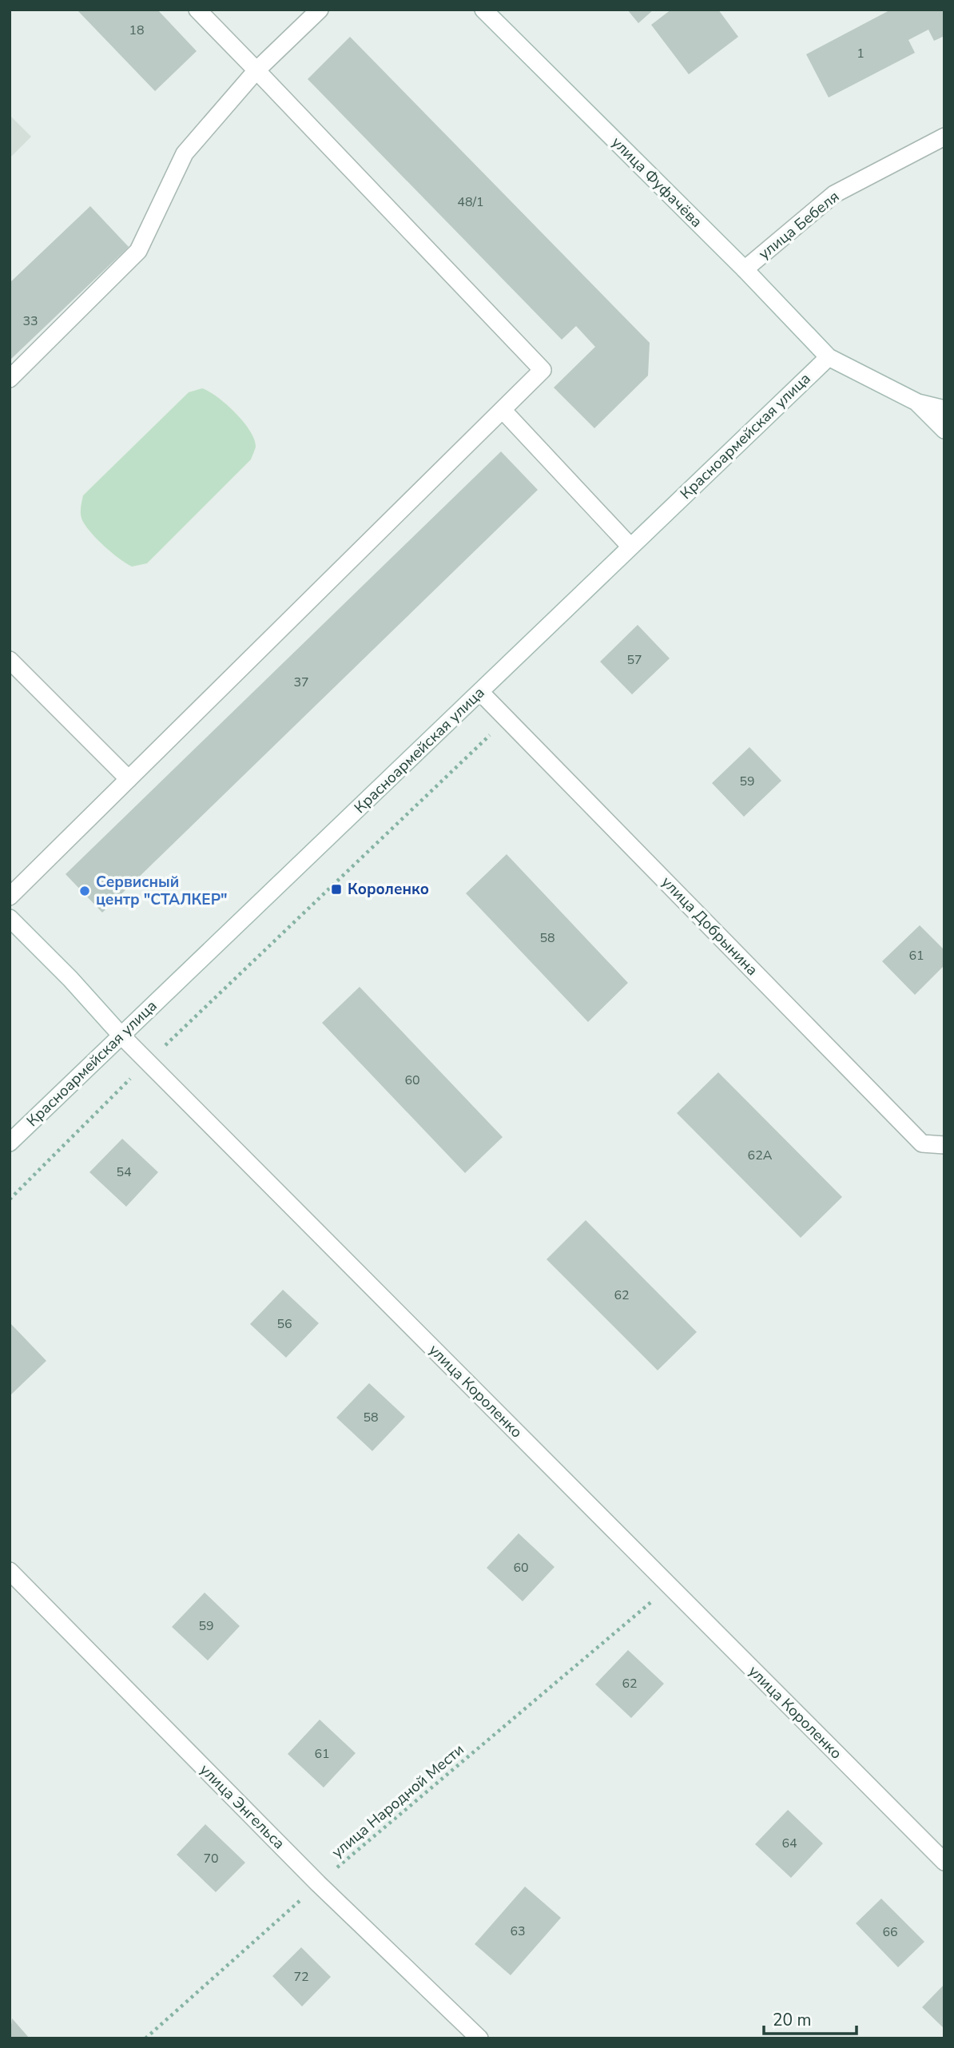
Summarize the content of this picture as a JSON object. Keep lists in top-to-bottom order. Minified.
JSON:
{"streets":{"street":["улица Фуфачёва","улица Бебеля","Красноармейская улица","улица Добрынина","улица Короленко","улица Энгельса"],"path":["улица Народной Мести"]},"crossings":[["улица Фуфачёва","улица Бебеля"],["улица Фуфачёва","Красноармейская улица"],["Красноармейская улица","улица Добрынина"],["Красноармейская улица","улица Короленко"],["улица Короленко","улица Народной Мести"],["улица Народной Мести","улица Энгельса"]],"places":{"transit":["Короленко"],"other":["Сервисный центр \"СТАЛКЕР\""]},"house_numbers":["18","1","48/1","33","57","37","59","58","61","60","62А","54","62","56","58","60","59","62","61","64","70","63","66","72"],"scale_bar":"20 m"}
